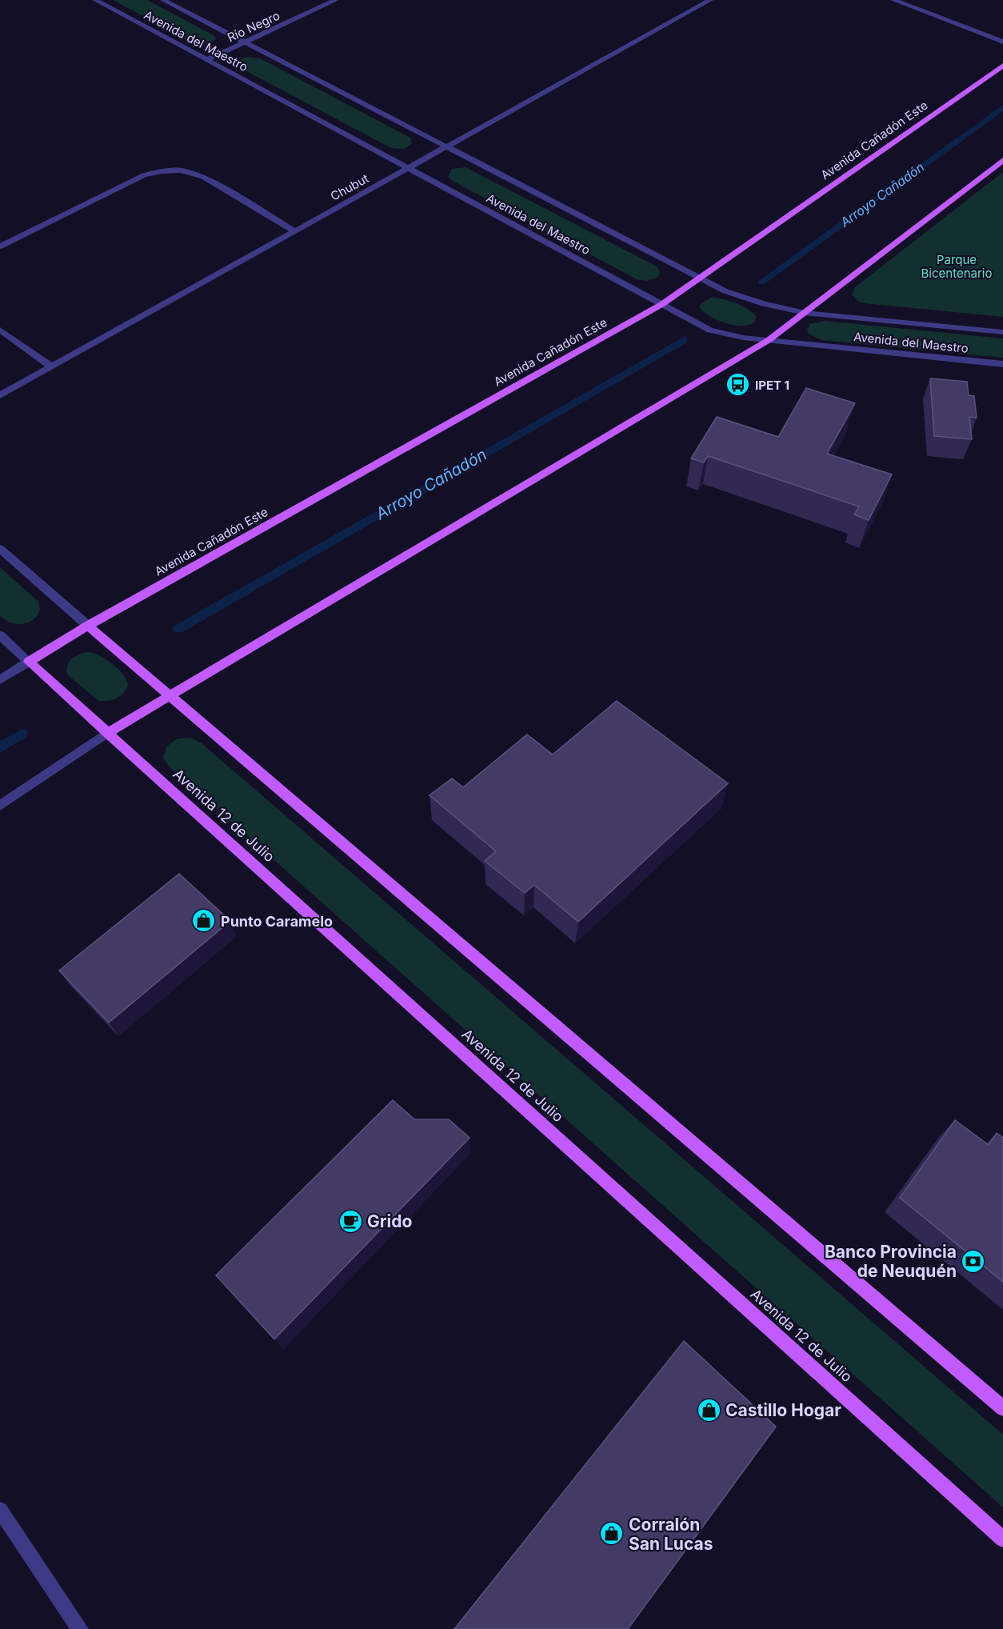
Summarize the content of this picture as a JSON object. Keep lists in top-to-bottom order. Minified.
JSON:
{"streets":{"main road":["Avenida Cañadón Este","Avenida 12 de Julio"],"street":["Río Negro","Avenida del Maestro","Chubut"]},"crossings":[["Río Negro","Avenida del Maestro"],["Avenida del Maestro","Avenida Cañadón Este"],["Avenida del Maestro","Chubut"],["Avenida Cañadón Este","Avenida 12 de Julio"]],"water":["Arroyo Cañadón"],"parks":["Parque Bicentenario"],"places":{"bus stop":["IPET 1"],"shop":["Punto Caramelo","Castillo Hogar","Corralón San Lucas"],"cafe":["Grido"],"bank":["Banco Provincia de Neuquén"]}}
